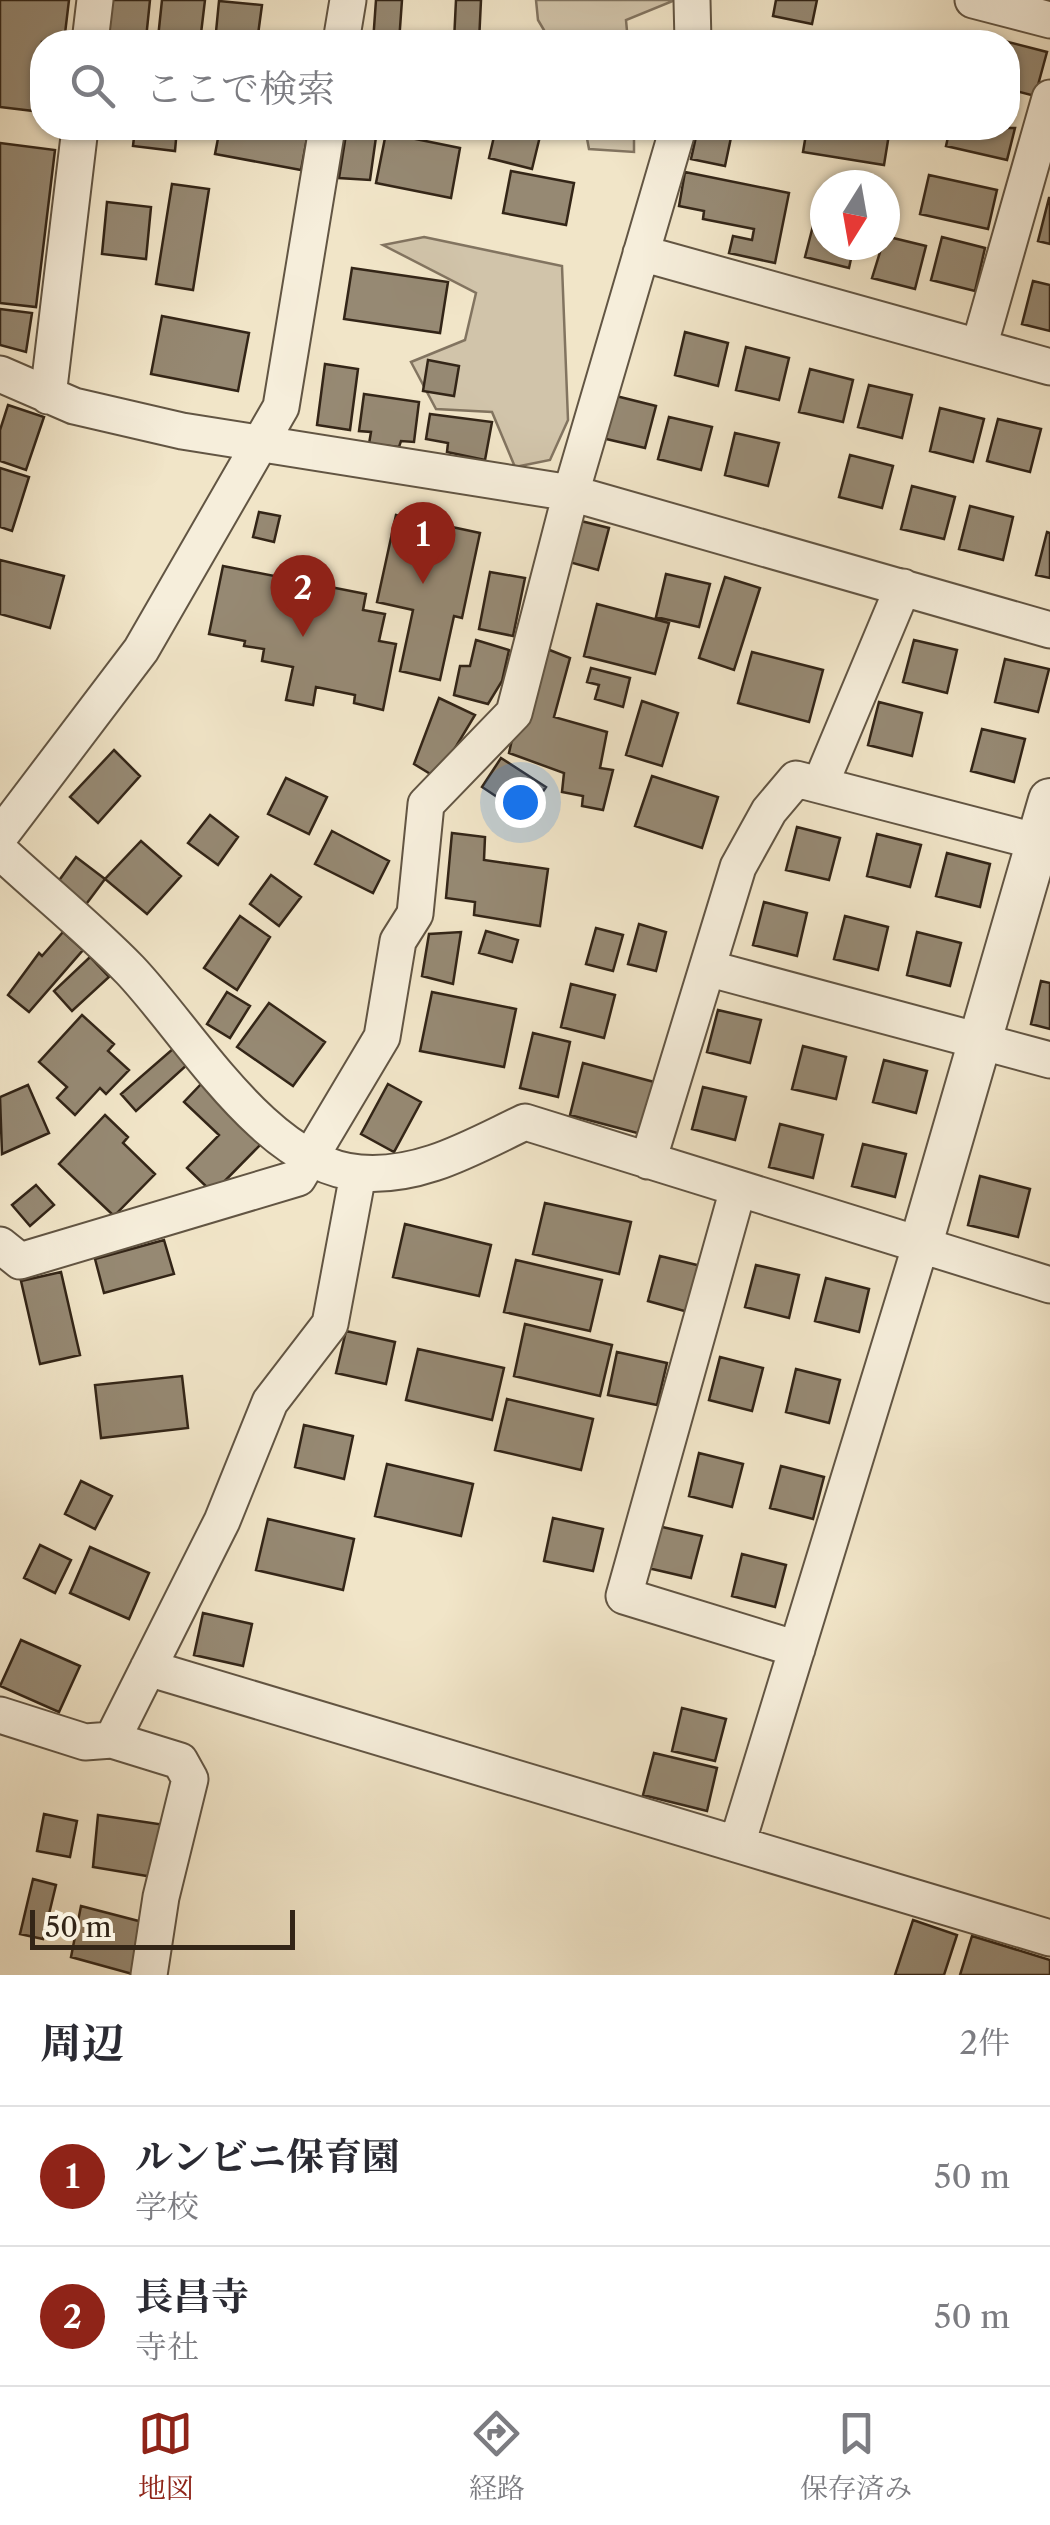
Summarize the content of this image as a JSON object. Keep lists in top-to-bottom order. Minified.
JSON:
{"scale_bar":"50 m","north":"bottom","page":{"search":"ここで検索","pins":["1","2"],"scale":"50 m","heading":["周辺","2件"],"list":[{"mark":"1","name":"ルンビニ保育園","note":"学校","value":"50 m"},{"mark":"2","name":"長昌寺","note":"寺社","value":"50 m"}],"nav":["地図","経路","保存済み"]}}
